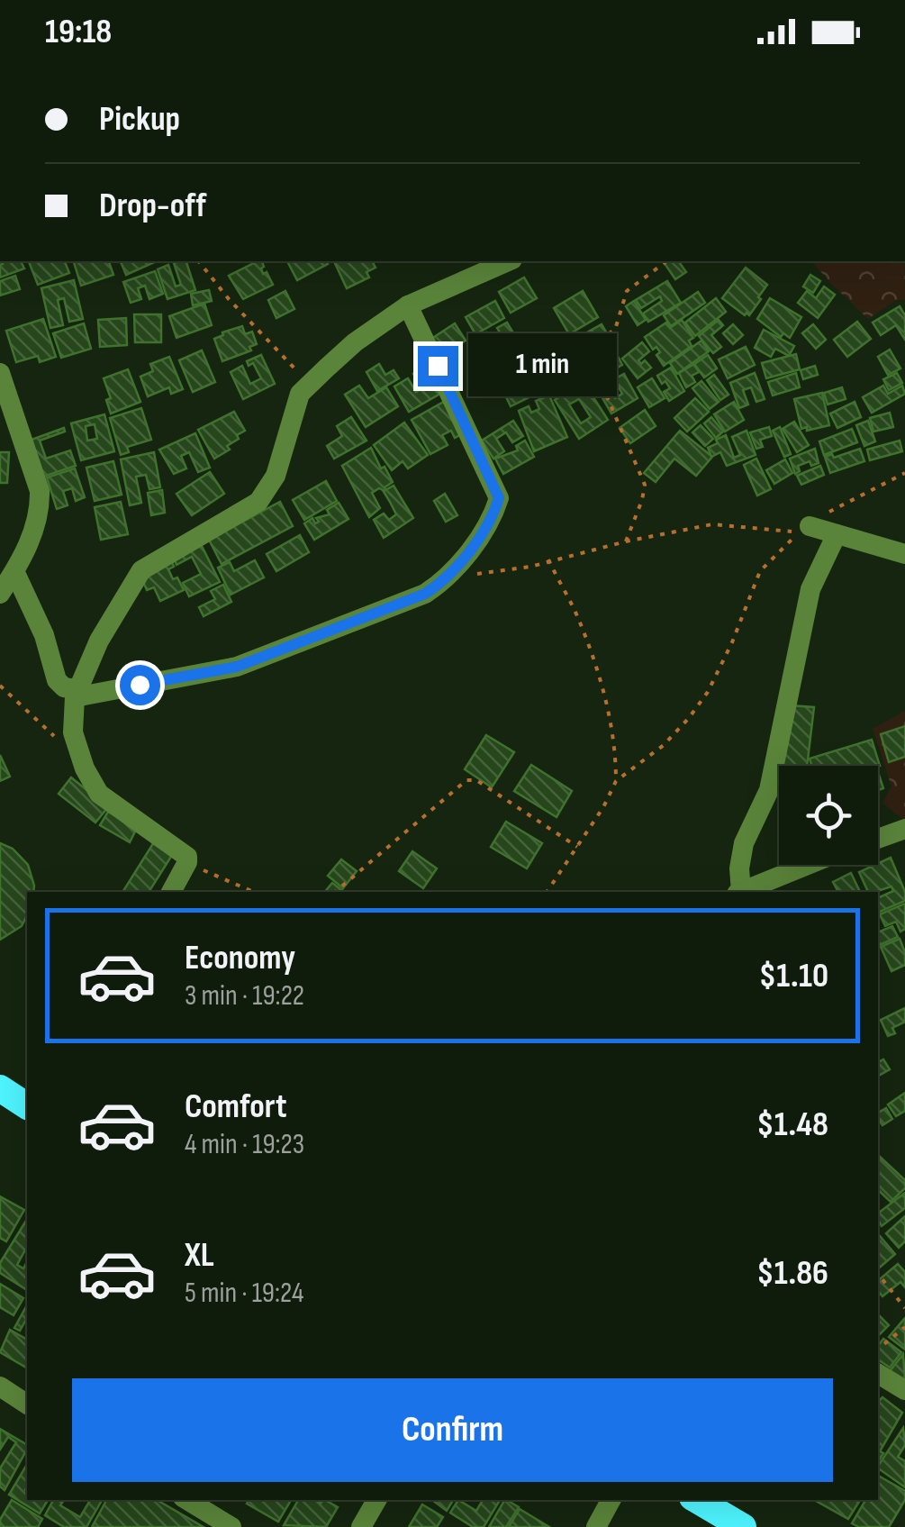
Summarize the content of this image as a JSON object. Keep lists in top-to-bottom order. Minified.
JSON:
{"page":{"status":"19:18","banner":["Pickup","Drop-off"],"bubble":"1 min","list":[{"name":"Economy","note":"3 min · 19:22","value":"$1.10"},{"name":"Comfort","note":"4 min · 19:23","value":"$1.48"},{"name":"XL","note":"5 min · 19:24","value":"$1.86"}],"buttons":"Confirm"}}
